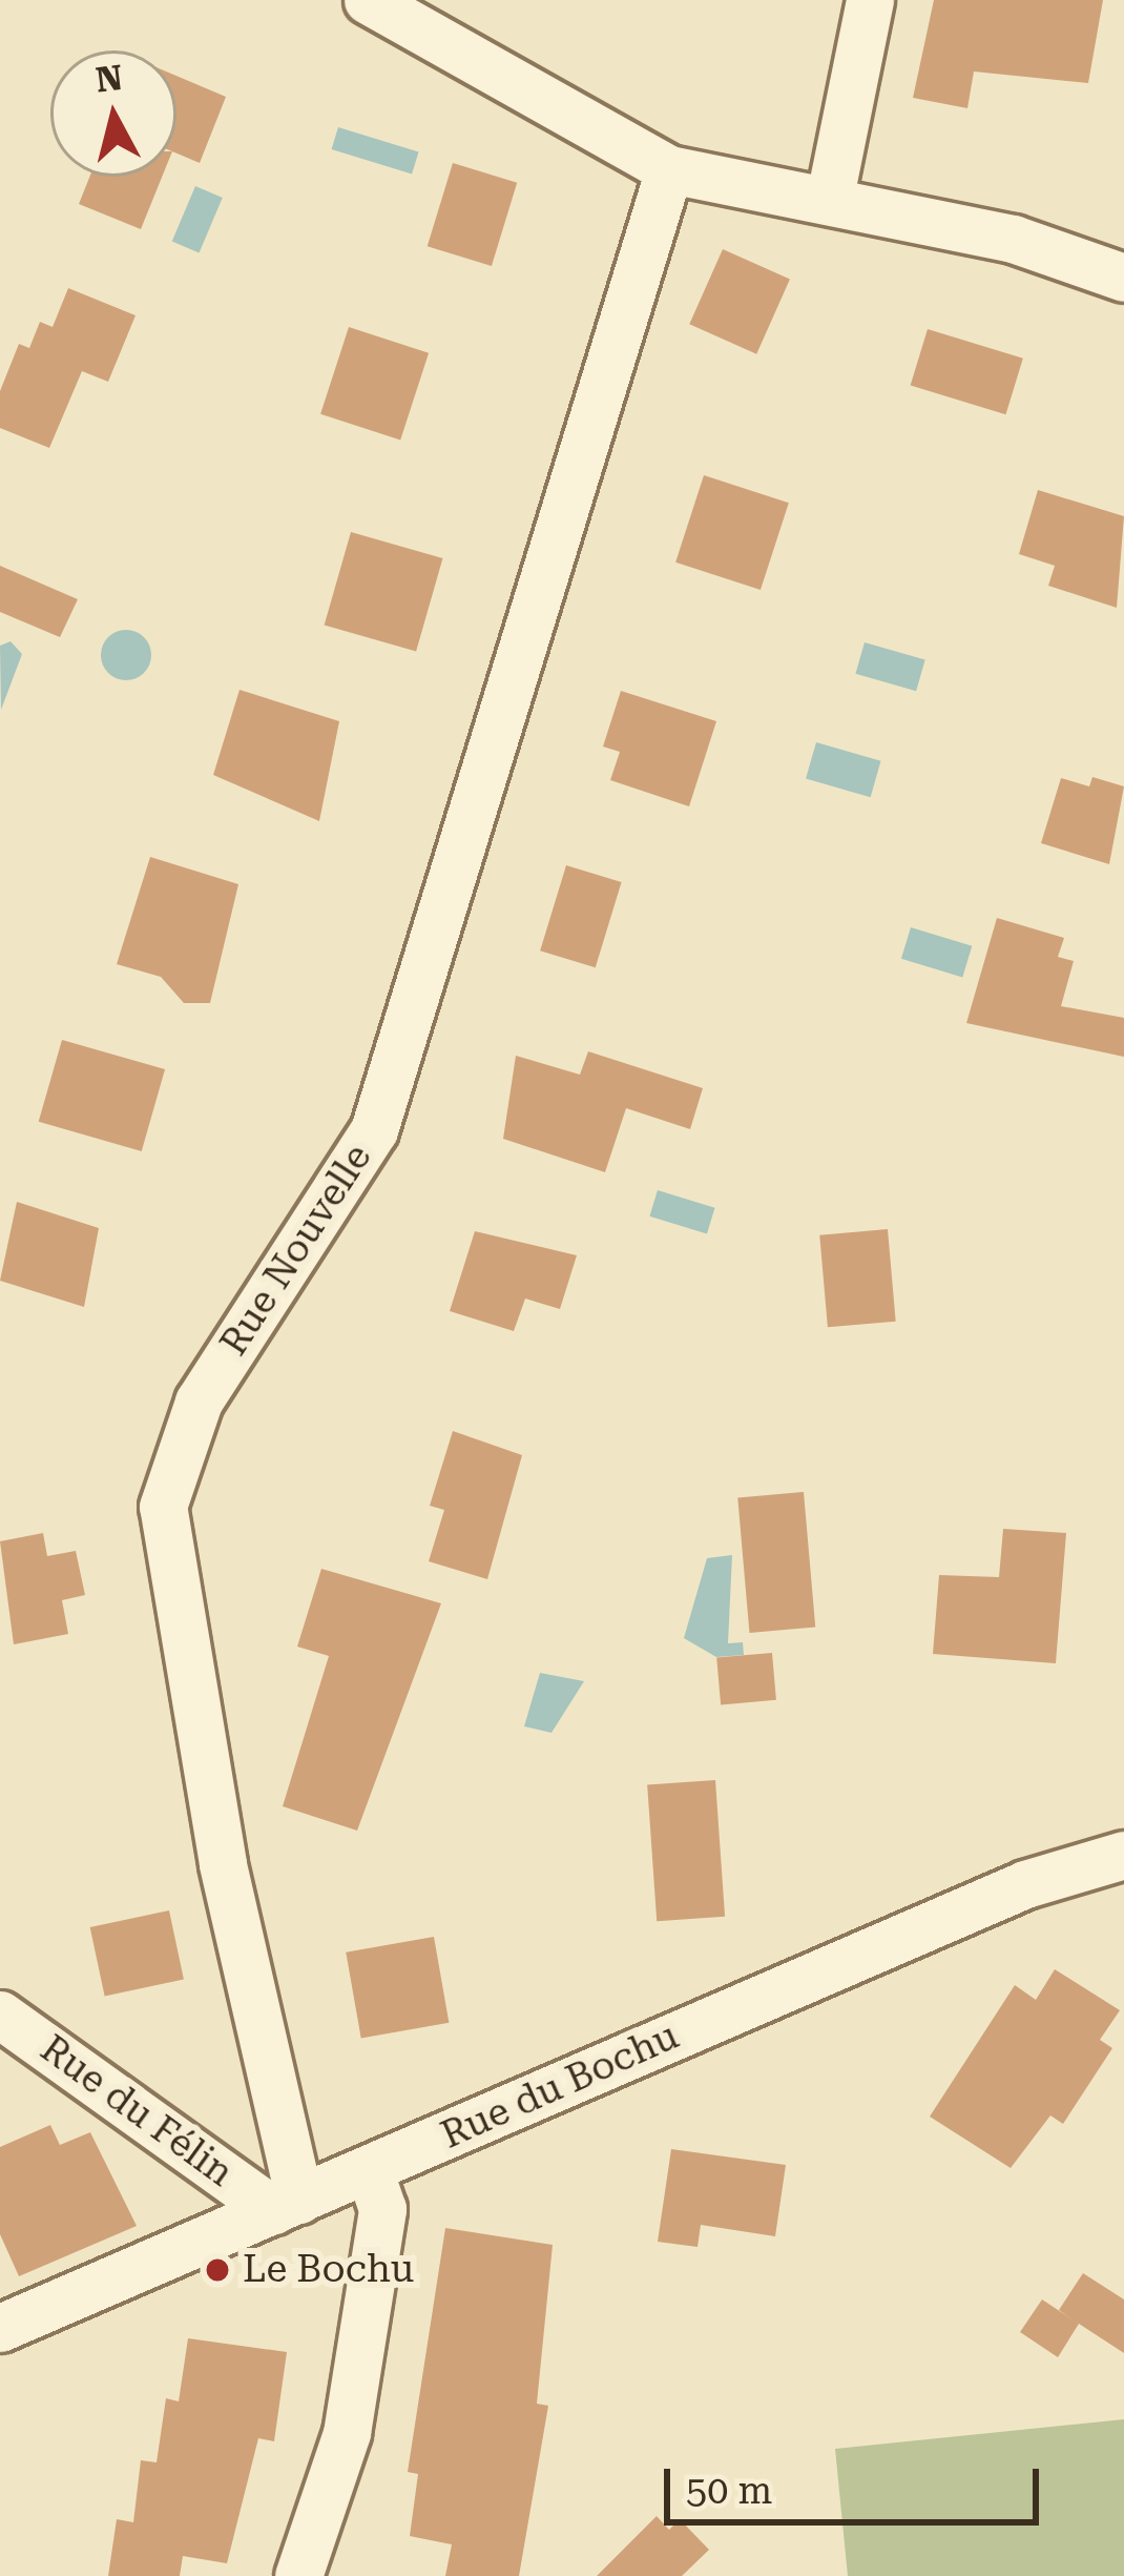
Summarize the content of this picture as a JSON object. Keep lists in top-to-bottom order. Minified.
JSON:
{"streets":{"street":["Rue Nouvelle","Rue du Bochu","Rue du Félin"]},"crossings":[["Rue Nouvelle","Rue du Bochu"],["Rue Nouvelle","Rue du Félin"],["Rue du Bochu","Rue du Félin"]],"places":["Le Bochu"],"scale_bar":"50 m","north":"top"}
